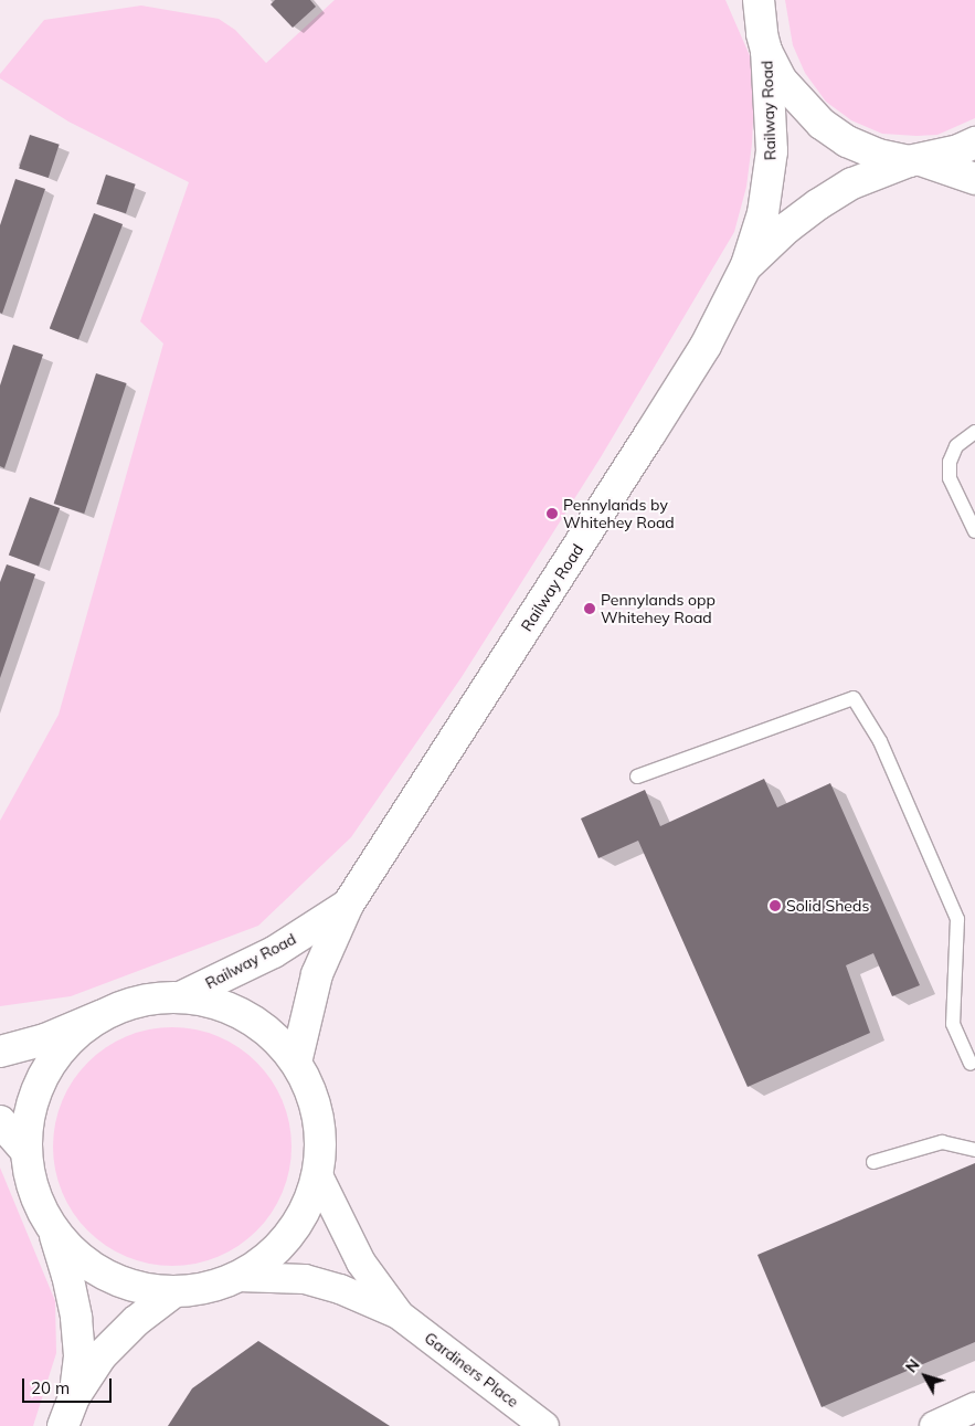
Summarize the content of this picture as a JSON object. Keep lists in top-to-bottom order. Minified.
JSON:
{"streets":{"main road":["Railway Road"],"street":["Gardiners Place"]},"places":["Pennylands by Whitehey Road","Pennylands opp Whitehey Road","Solid Sheds"],"scale_bar":"20 m","north":"top left"}
